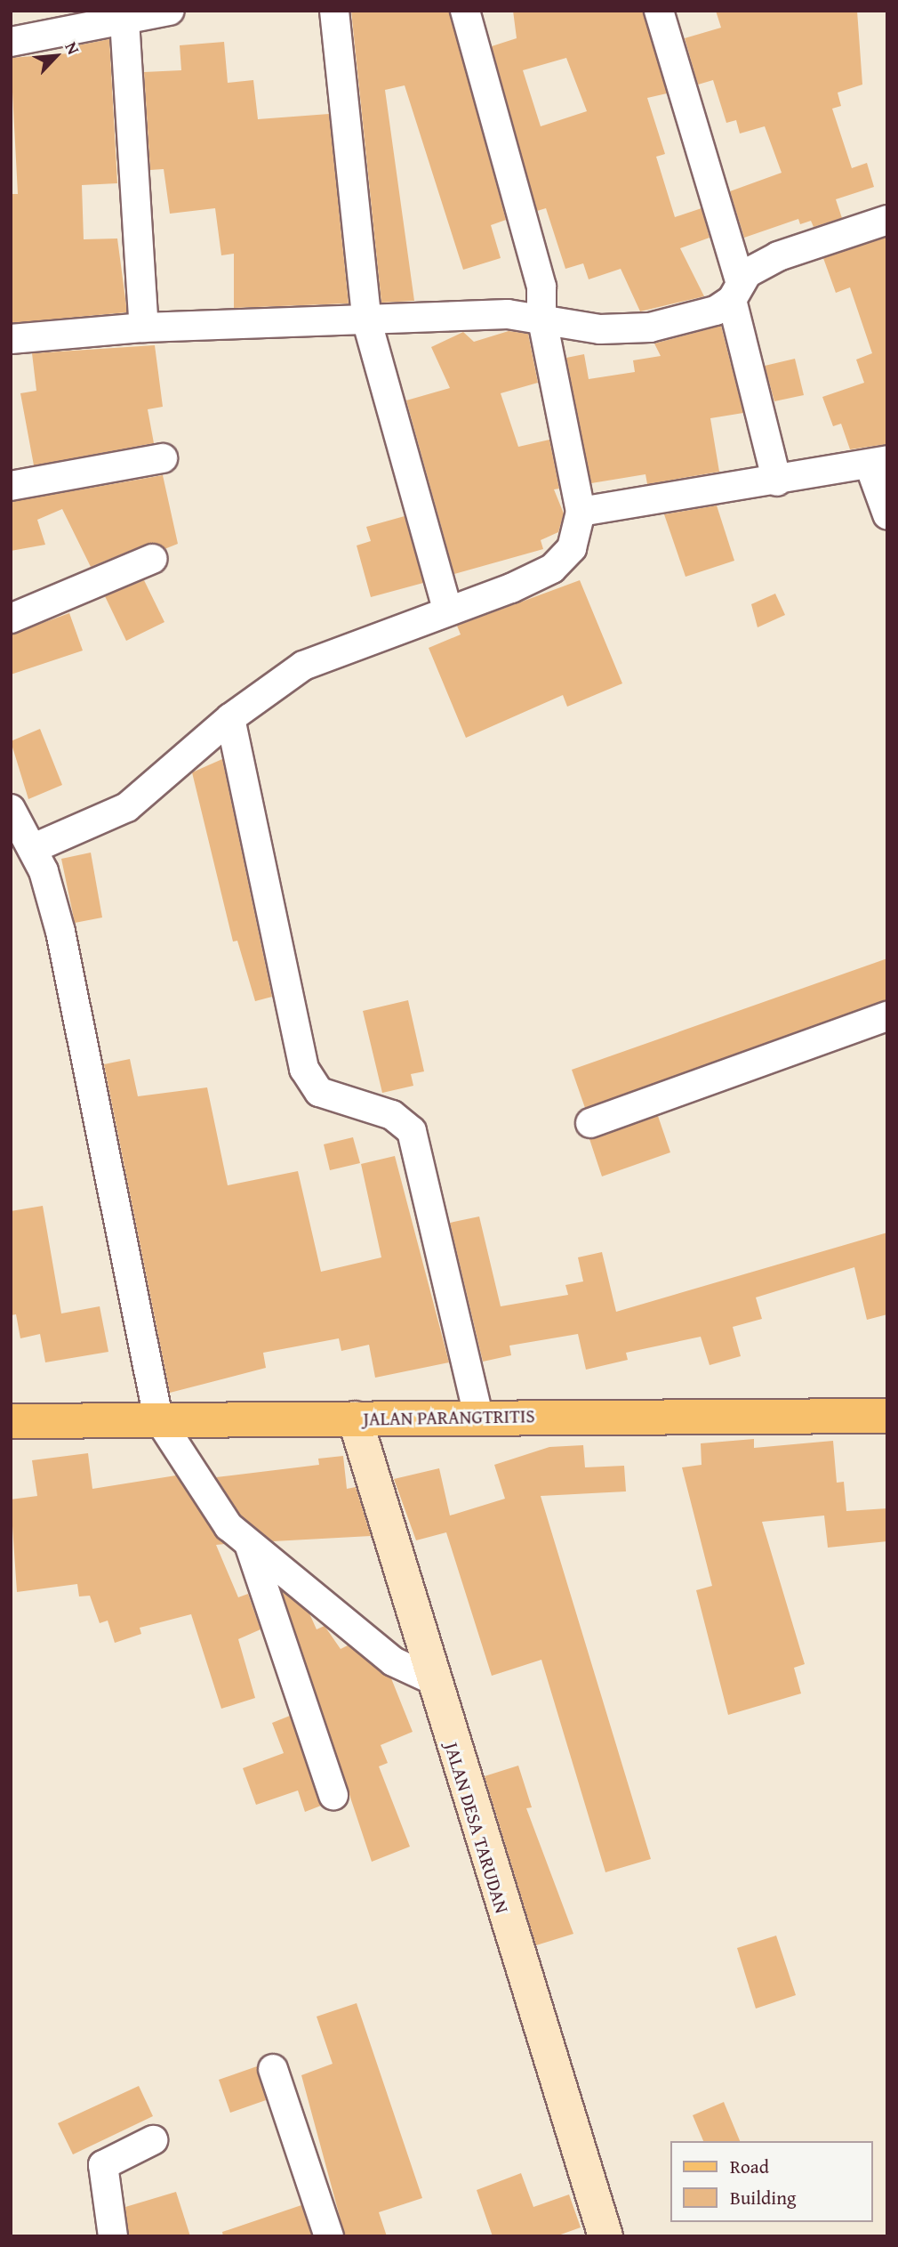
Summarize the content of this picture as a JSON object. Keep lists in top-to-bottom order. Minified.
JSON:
{"streets":{"main road":["JALAN PARANGTRITIS"],"street":["JALAN DESA TARUDAN"]},"crossings":[["JALAN PARANGTRITIS","JALAN DESA TARUDAN"]],"legend":["Road","Building"],"north":"top right"}
